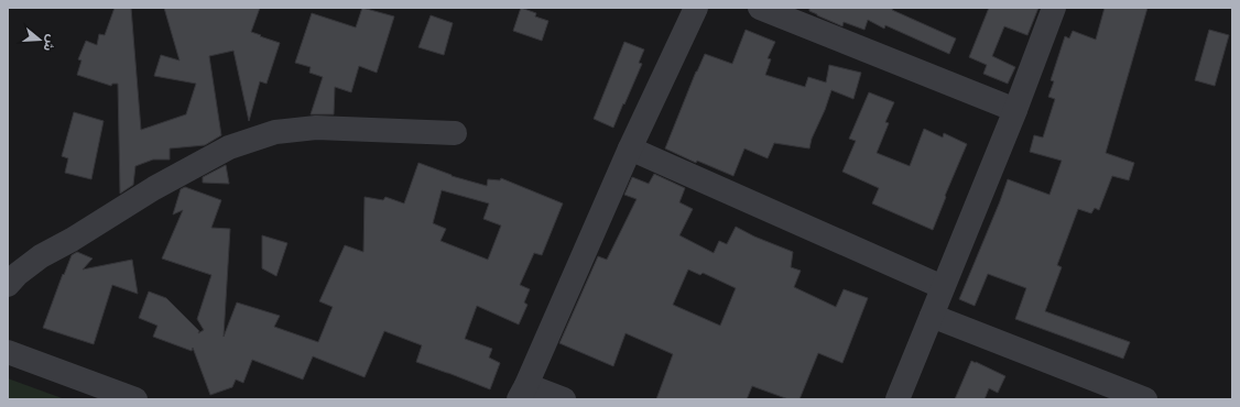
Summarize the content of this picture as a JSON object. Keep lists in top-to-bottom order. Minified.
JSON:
{"north":"right"}
